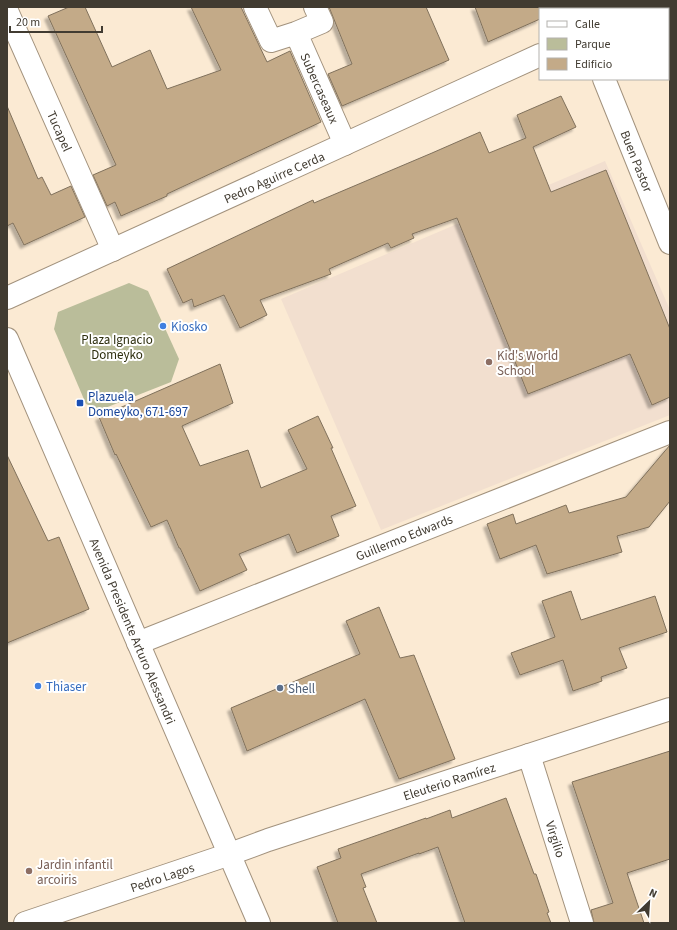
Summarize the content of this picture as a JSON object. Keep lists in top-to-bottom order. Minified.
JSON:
{"streets":{"street":["Subercaseaux","Tucapel","Buen Pastor","Pedro Aguirre Cerda","Guillermo Edwards","Avenida Presidente Arturo Alessandri","Eleuterio Ramírez","Virgilio","Pedro Lagos"]},"crossings":[["Subercaseaux","Pedro Aguirre Cerda"],["Tucapel","Pedro Aguirre Cerda"],["Guillermo Edwards","Avenida Presidente Arturo Alessandri"],["Avenida Presidente Arturo Alessandri","Eleuterio Ramírez"],["Avenida Presidente Arturo Alessandri","Pedro Lagos"],["Eleuterio Ramírez","Virgilio"],["Eleuterio Ramírez","Pedro Lagos"]],"parks":["Plaza Ignacio Domeyko"],"places":{"other":["Kiosko","Kid's World School","Thiaser","Shell","Jardin infantil arcoiris"],"transit":["Plazuela Domeyko, 671-697"]},"legend":["Calle","Parque","Edificio"],"scale_bar":"20 m","north":"top right"}
